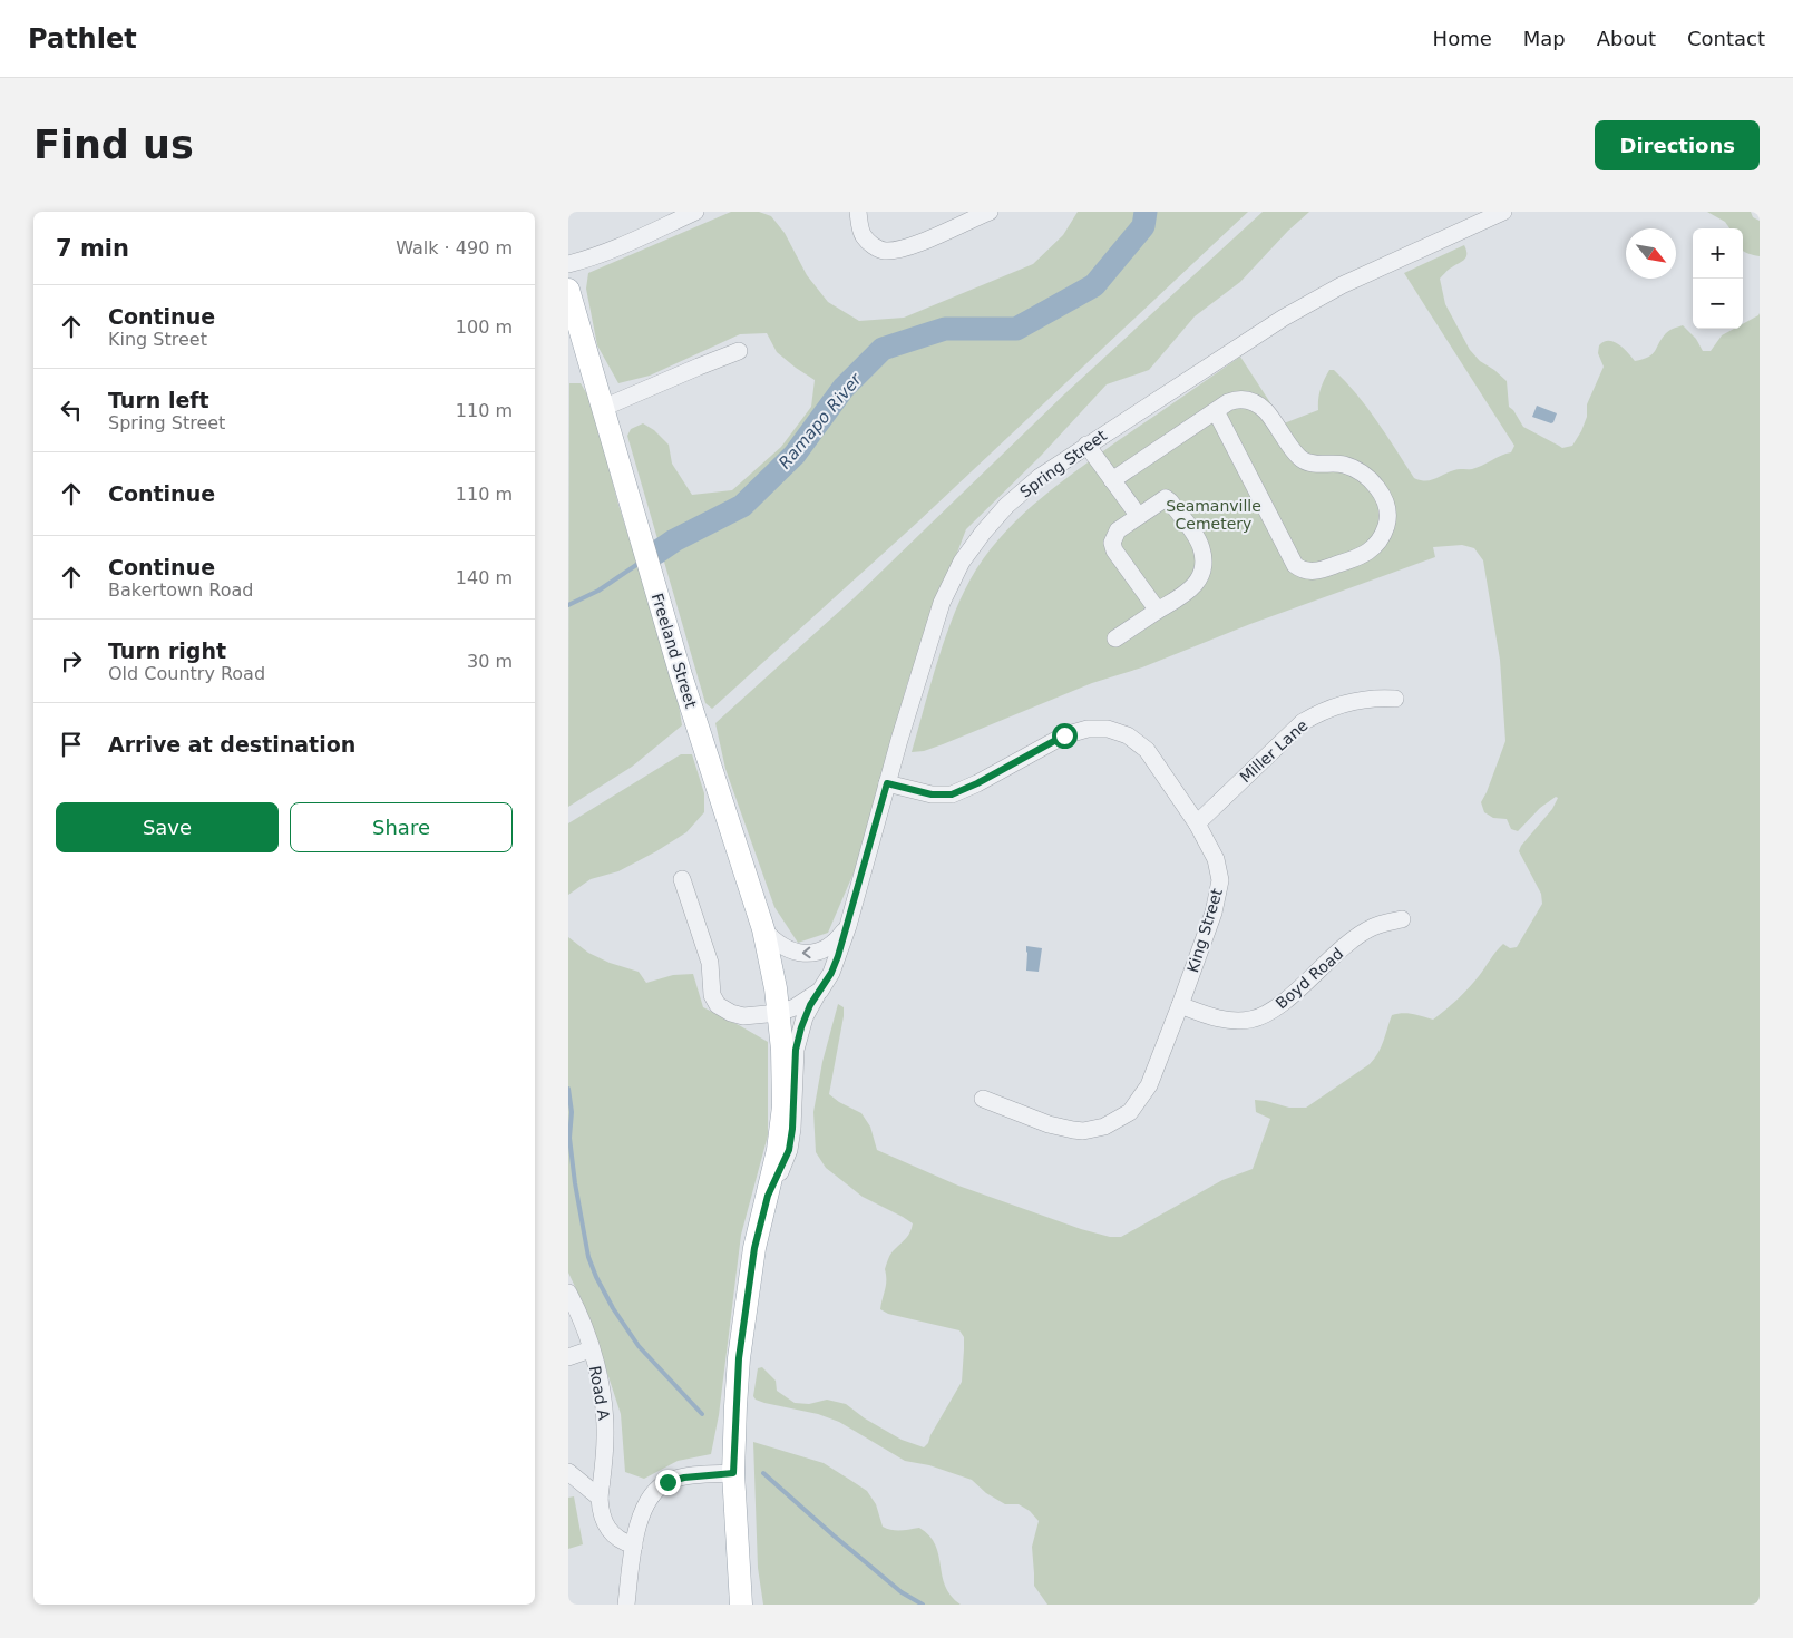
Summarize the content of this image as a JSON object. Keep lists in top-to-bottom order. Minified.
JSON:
{"streets":{"main road":["Freeland Street"],"street":["Spring Street","Miller Lane","King Street","Boyd Road","Road A"]},"crossings":[["Spring Street","Freeland Street"],["Spring Street","King Street"],["Miller Lane","King Street"],["King Street","Boyd Road"]],"water":["Ramapo River"],"parks":["Seamanville Cemetery"],"north":"bottom right","page":{"header":"Pathlet","nav":["Home","Map","About","Contact"],"buttons":["Directions",["Save","Share"]],"title":"Find us","heading":["7 min","Walk · 490 m"],"map_buttons":["+","−"],"list":[["Continue","King Street","100 m"],["Turn left","Spring Street","110 m"],["Continue","110 m"],["Continue","Bakertown Road","140 m"],["Turn right","Old Country Road","30 m"],"Arrive at destination"]}}
